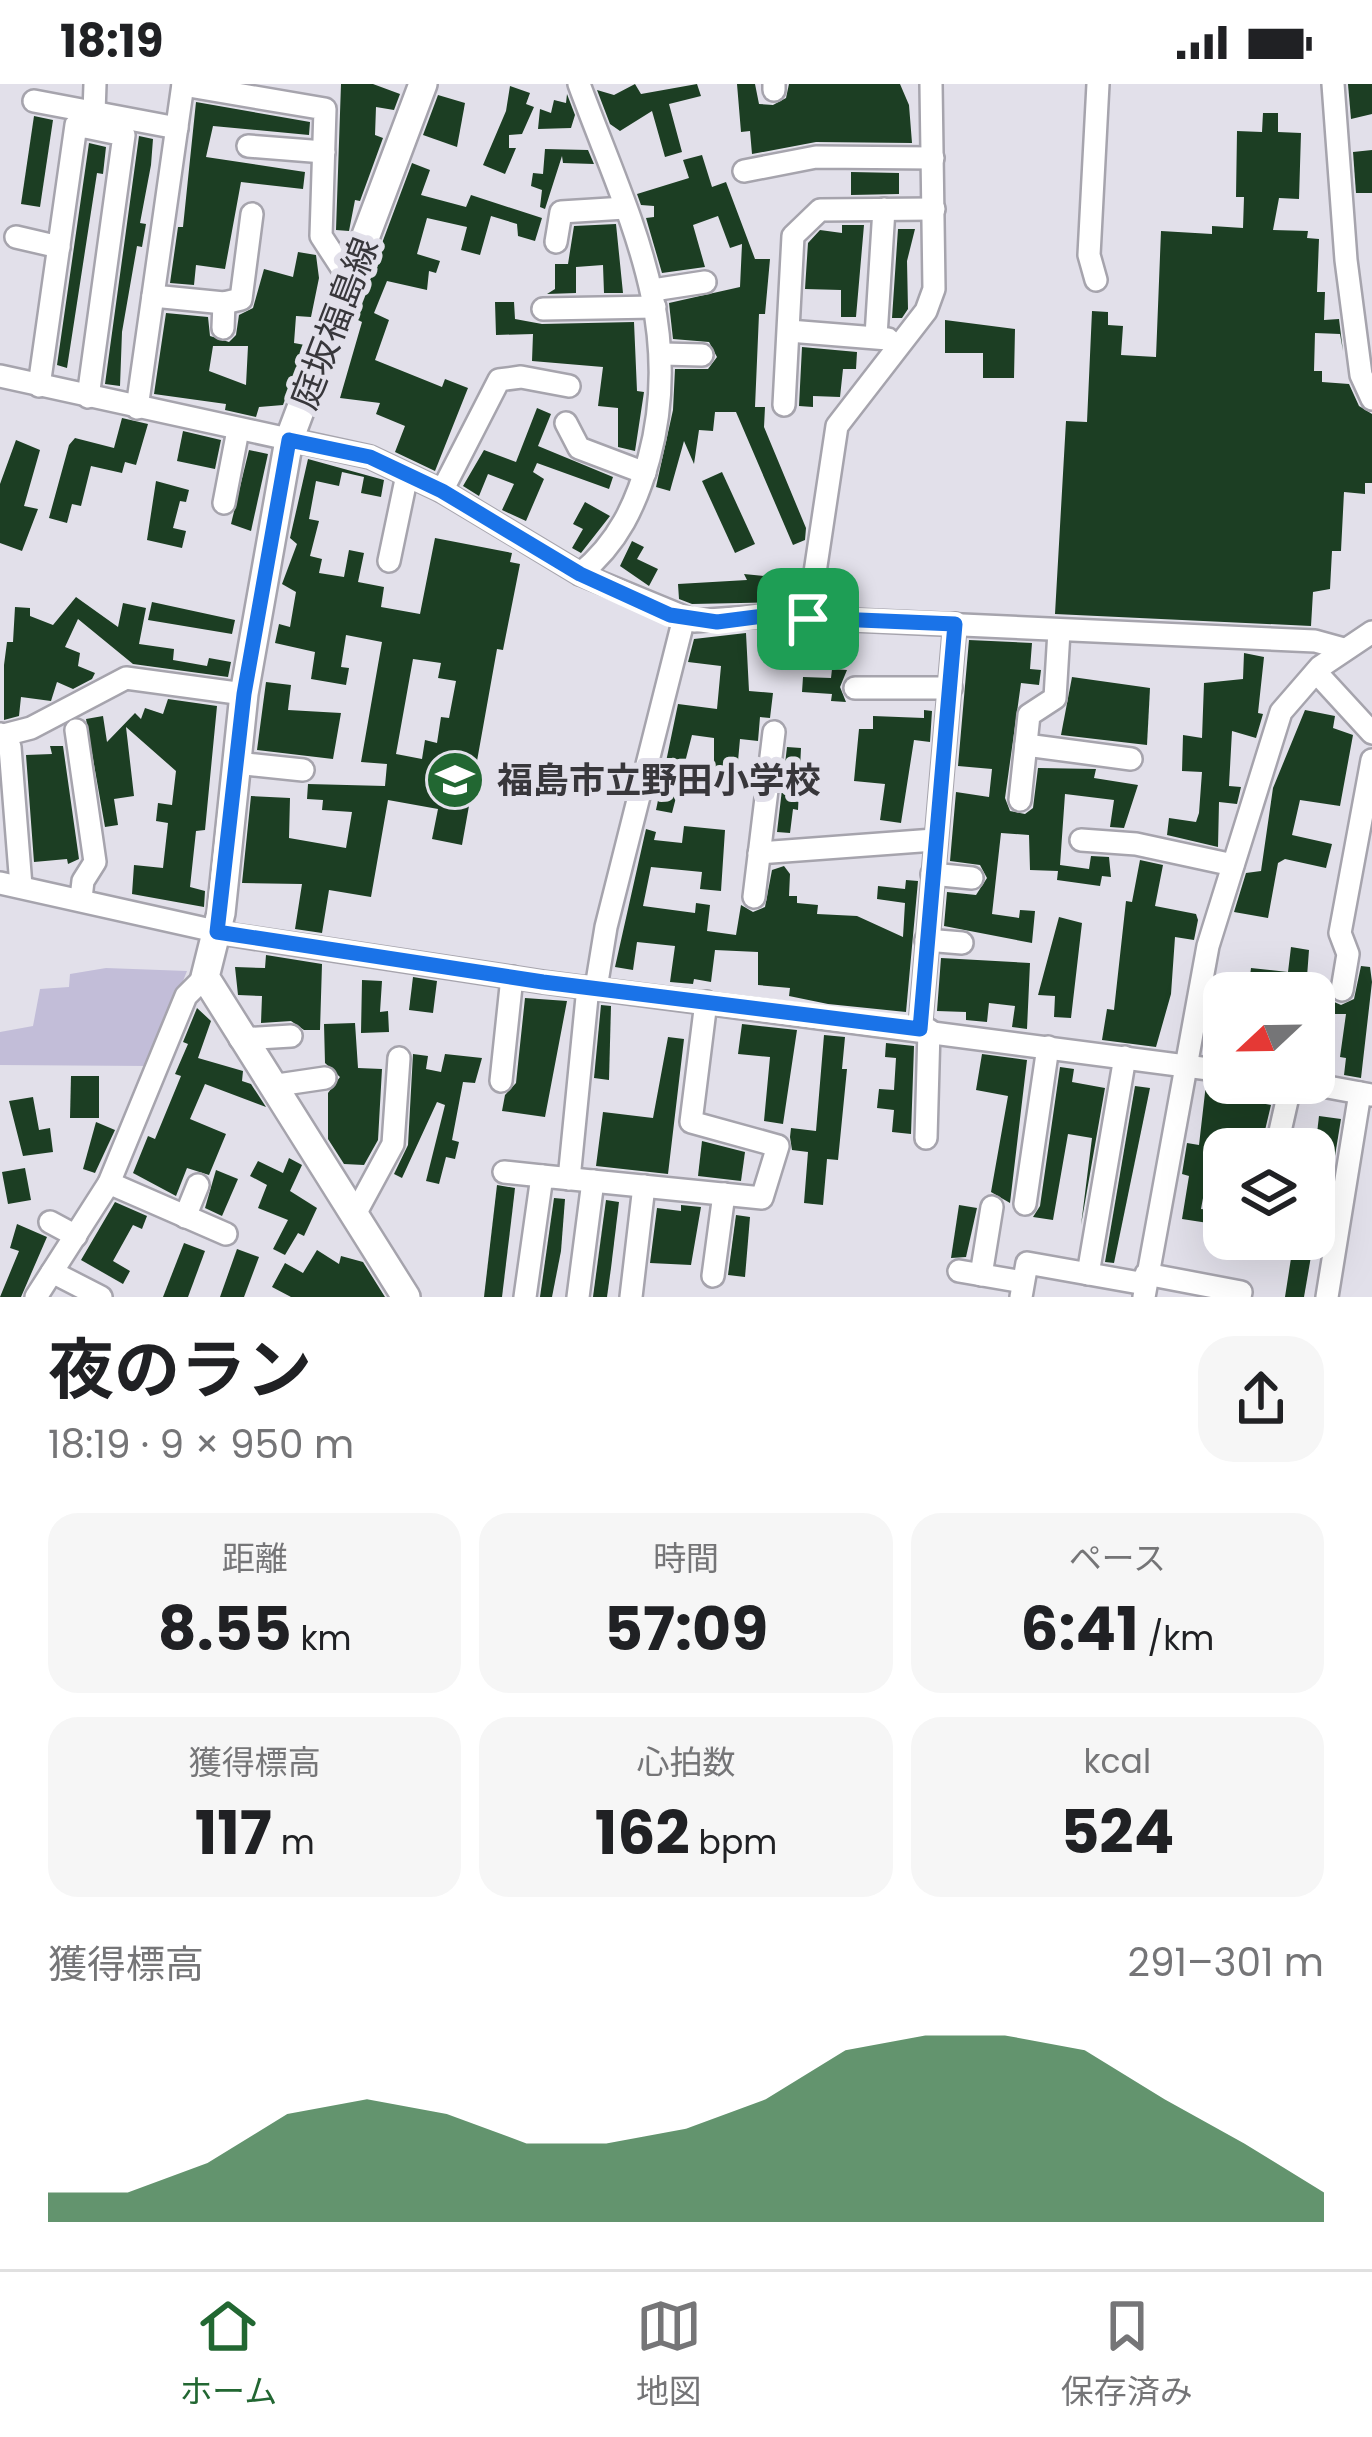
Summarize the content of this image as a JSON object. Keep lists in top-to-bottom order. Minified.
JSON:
{"streets":{"main road":["庭坂福島線"]},"places":{"school or university":["福島市立野田小学校"]},"north":"left","page":{"status":"18:19","heading":["夜のラン","18:19 · 9 × 950 m"],"stats":[["距離","8.55 km"],["時間","57:09"],["ペース","6:41 /km"],["獲得標高","117 m"],["心拍数","162 bpm"],["kcal","524"]],"chart":["獲得標高","291–301 m"],"tabs":["ホーム","地図","保存済み"]}}
